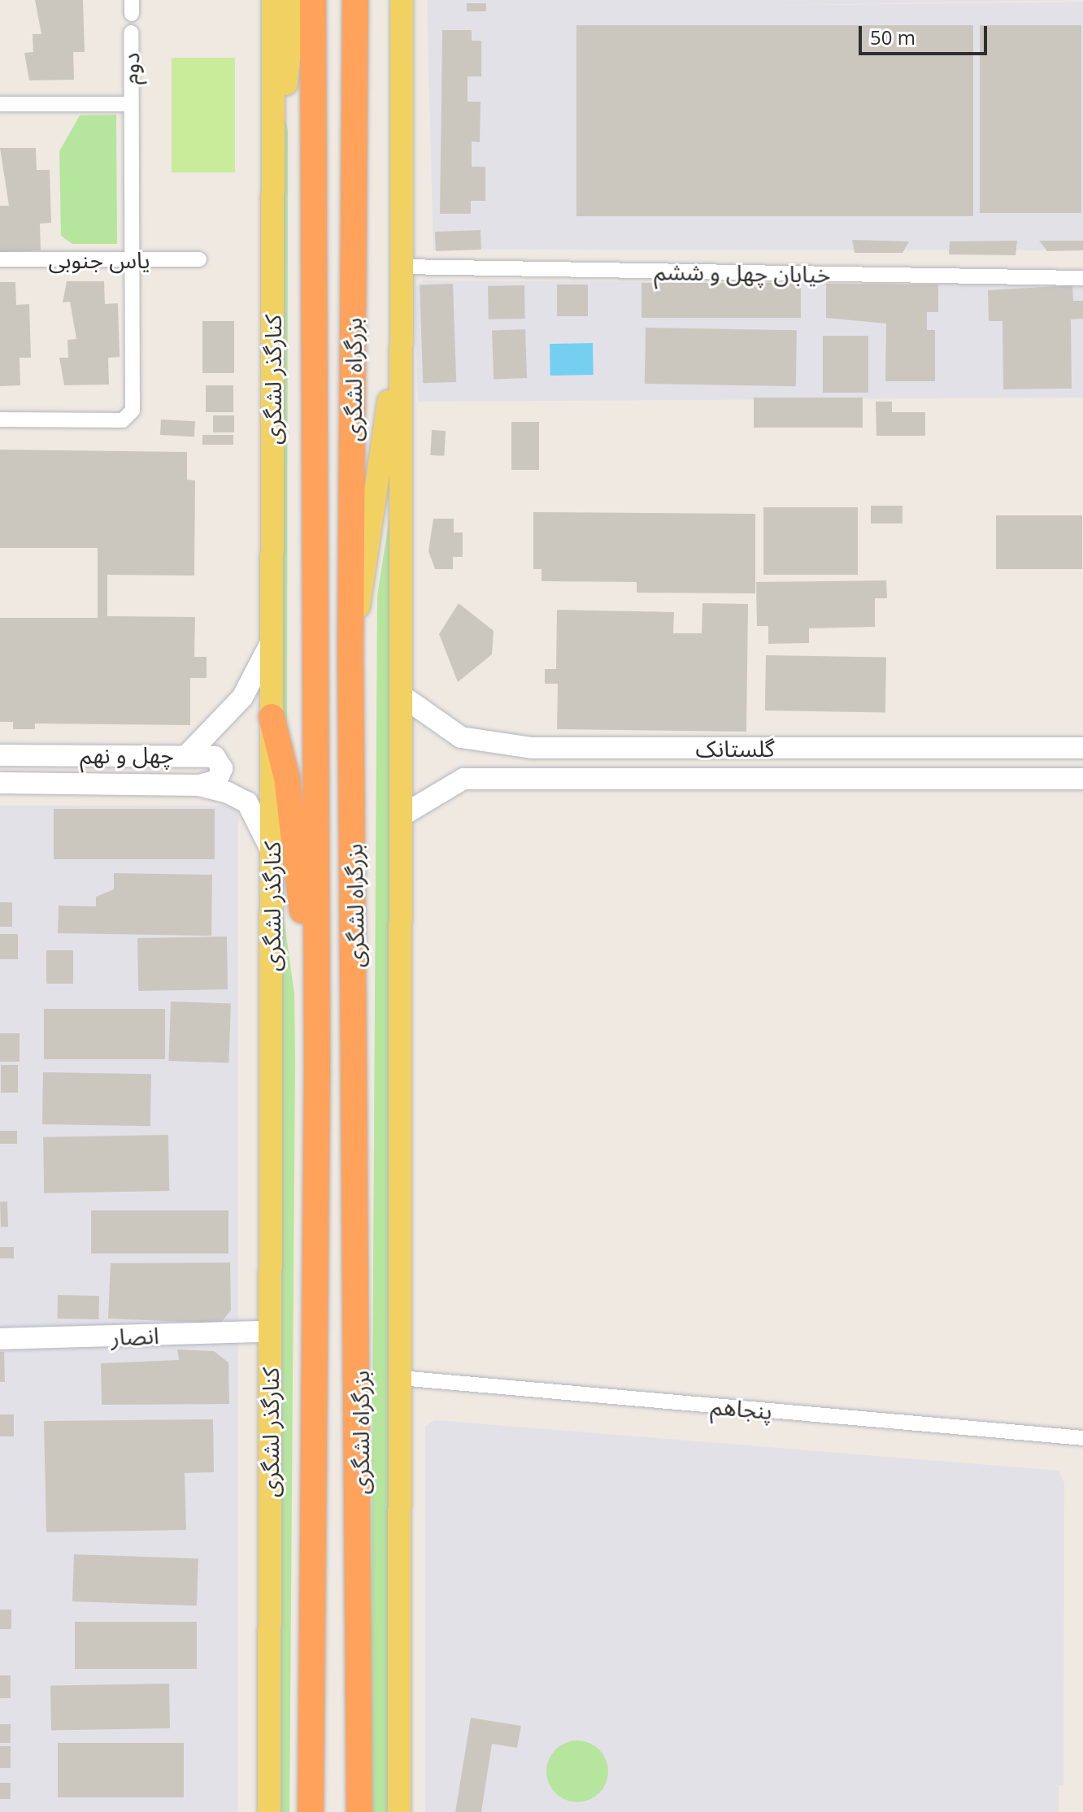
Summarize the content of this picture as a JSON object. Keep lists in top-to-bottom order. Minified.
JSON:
{"streets":{"highway":["بزرگراه لشگری"],"main road":["کنارگذر لشگری"],"street":["دوم","یاس جنوبی","خیابان چهل و ششم","گلستانک","چهل و نهم","انصار","پنجاهم"]},"crossings":[["دوم","یاس جنوبی"],["کنارگذر لشگری","چهل و نهم"],["کنارگذر لشگری","انصار"]],"scale_bar":"50 m"}
